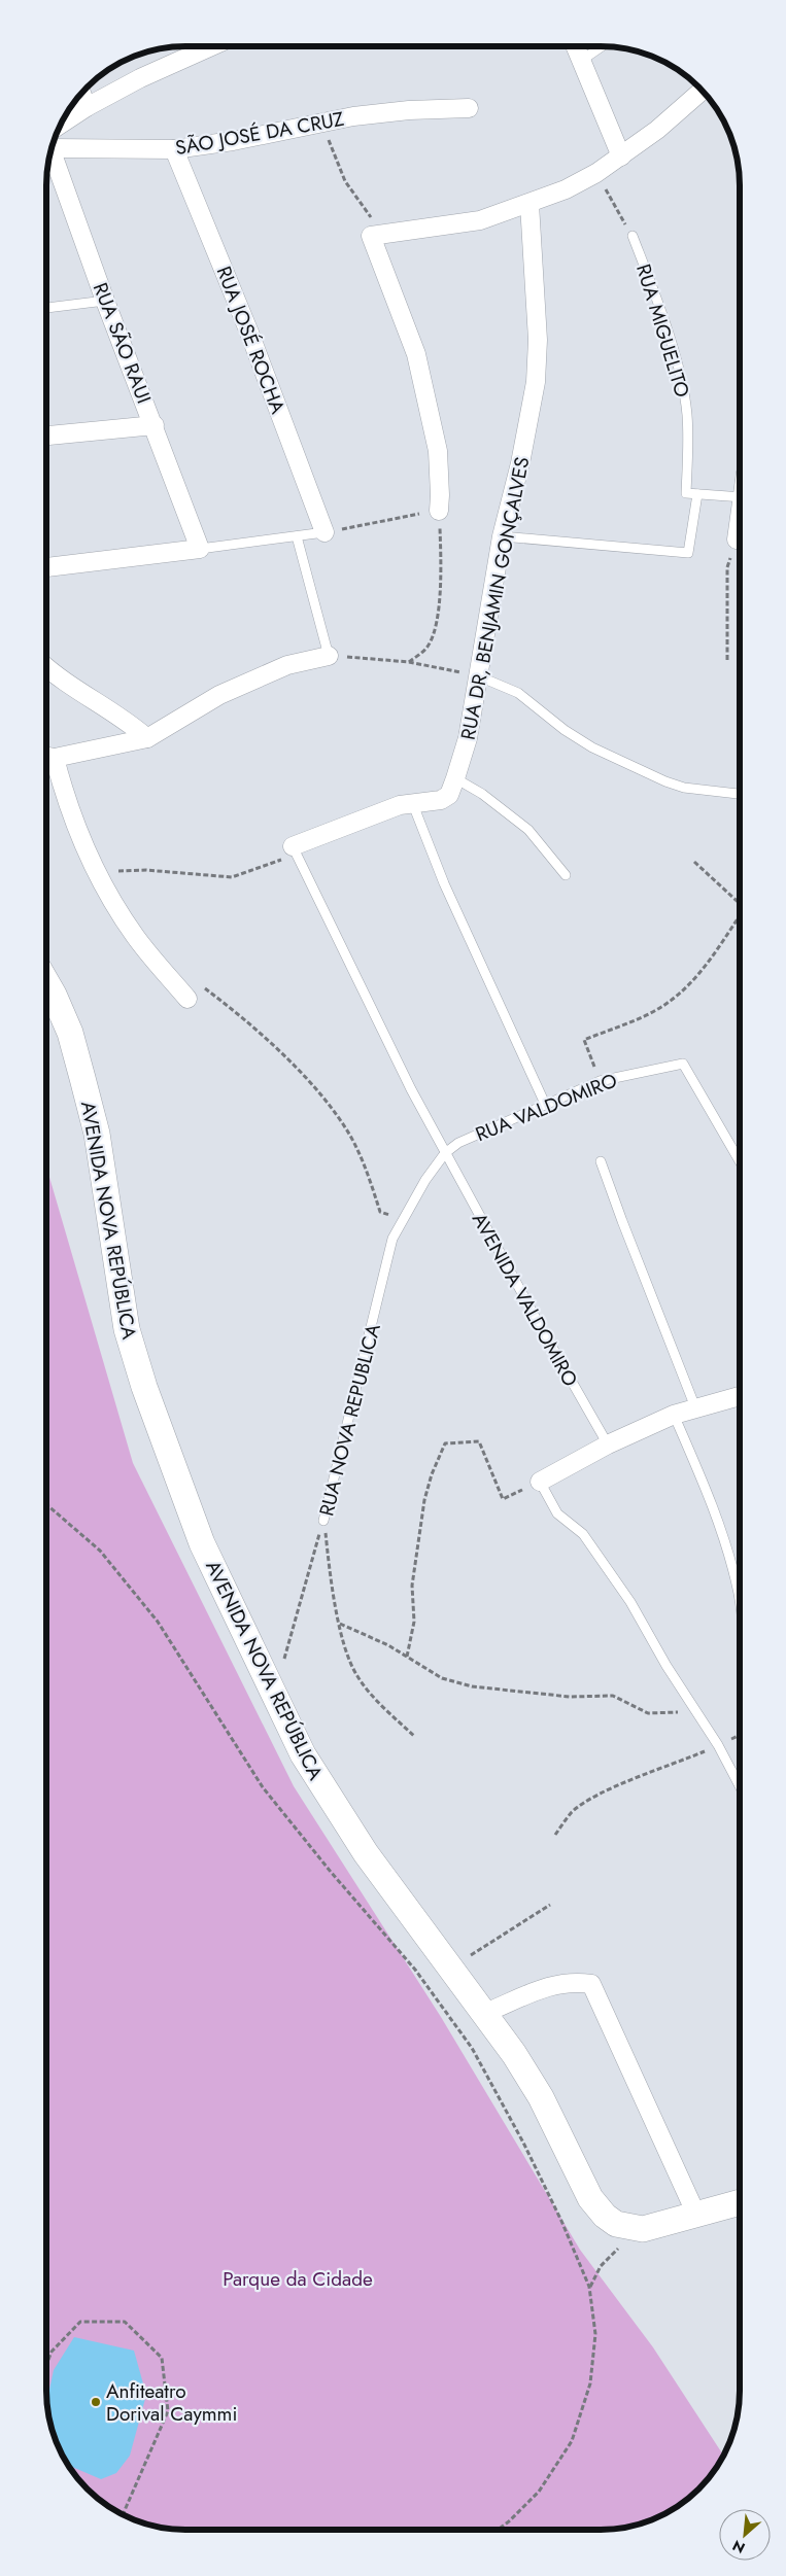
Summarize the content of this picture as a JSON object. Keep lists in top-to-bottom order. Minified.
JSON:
{"streets":{"street":["SÃO JOSÉ DA CRUZ","RUA JOSÉ ROCHA","RUA SÃO RAUI","RUA DR, BENJAMIN GONÇALVES","AVENIDA NOVA REPÚBLICA"],"lane":["RUA MIGUELITO","RUA VALDOMIRO","AVENIDA VALDOMIRO","RUA NOVA REPUBLICA"]},"crossings":[["SÃO JOSÉ DA CRUZ","RUA JOSÉ ROCHA"],["RUA DR, BENJAMIN GONÇALVES","AVENIDA VALDOMIRO"],["RUA VALDOMIRO","AVENIDA VALDOMIRO"],["RUA VALDOMIRO","RUA NOVA REPUBLICA"],["AVENIDA VALDOMIRO","RUA NOVA REPUBLICA"]],"parks":["Parque da Cidade"],"places":["Anfiteatro Dorival Caymmi"],"north":"bottom left"}
